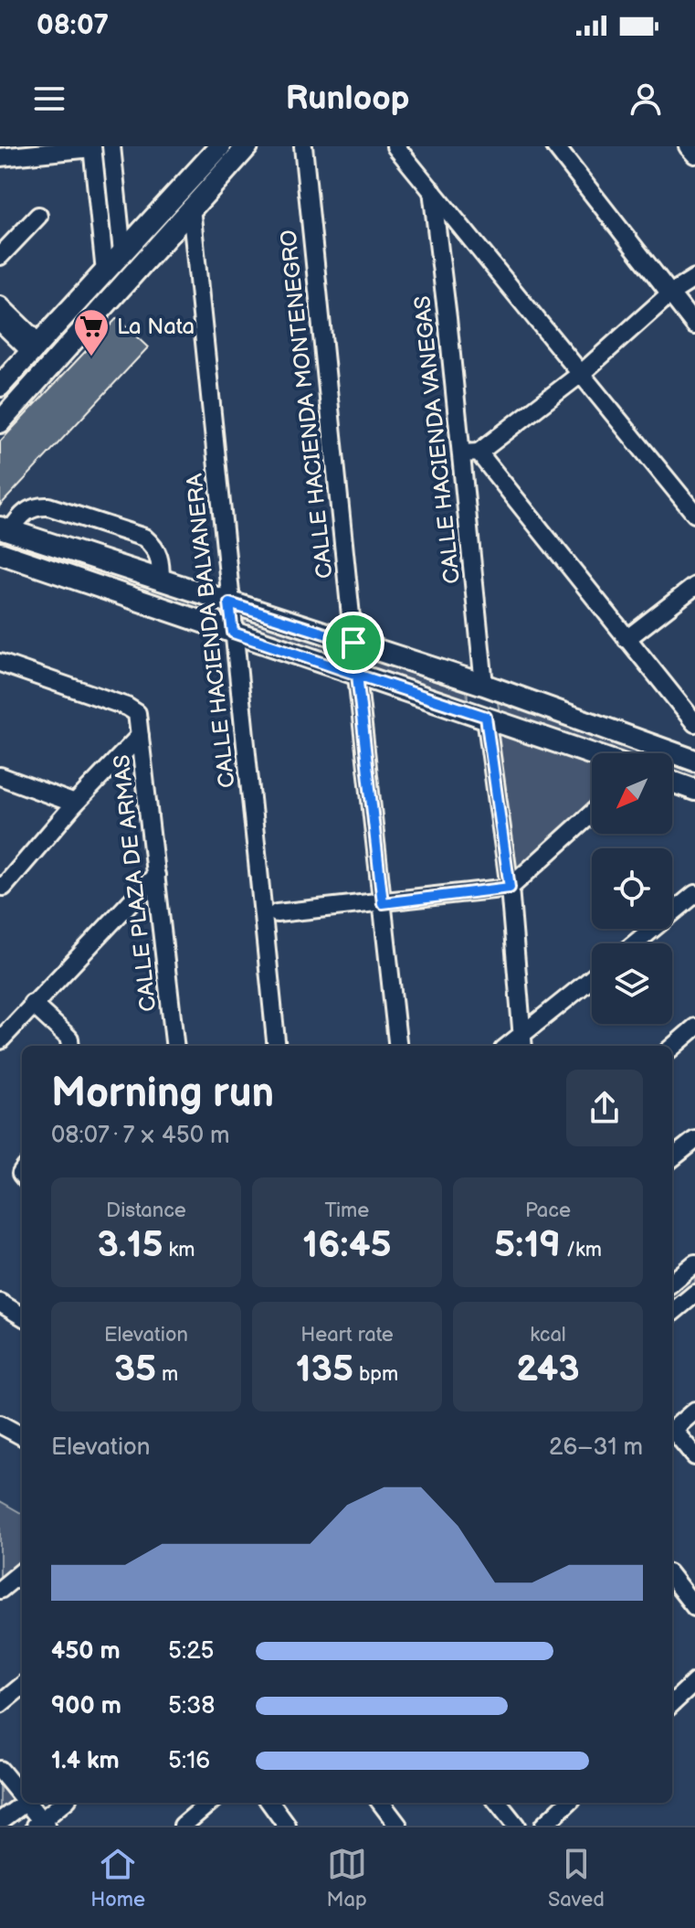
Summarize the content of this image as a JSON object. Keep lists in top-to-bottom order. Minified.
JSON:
{"streets":{"street":["CALLE HACIENDA MONTENEGRO","CALLE HACIENDA VANEGAS","CALLE HACIENDA BALVANERA","CALLE PLAZA DE ARMAS"]},"places":{"supermarket":["La Nata"]},"north":"bottom left","page":{"status":"08:07","header":"Runloop","heading":["Morning run","08:07 · 7 × 450 m"],"stats":[["Distance","3.15 km"],["Time","16:45"],["Pace","5:19 /km"],["Elevation","35 m"],["Heart rate","135 bpm"],["kcal","243"]],"chart":["Elevation","26–31 m"],"list":[{"name":"450 m","note":"5:25"},{"name":"900 m","note":"5:38"},{"name":"1.4 km","note":"5:16"}],"tabs":["Home","Map","Saved"]}}
